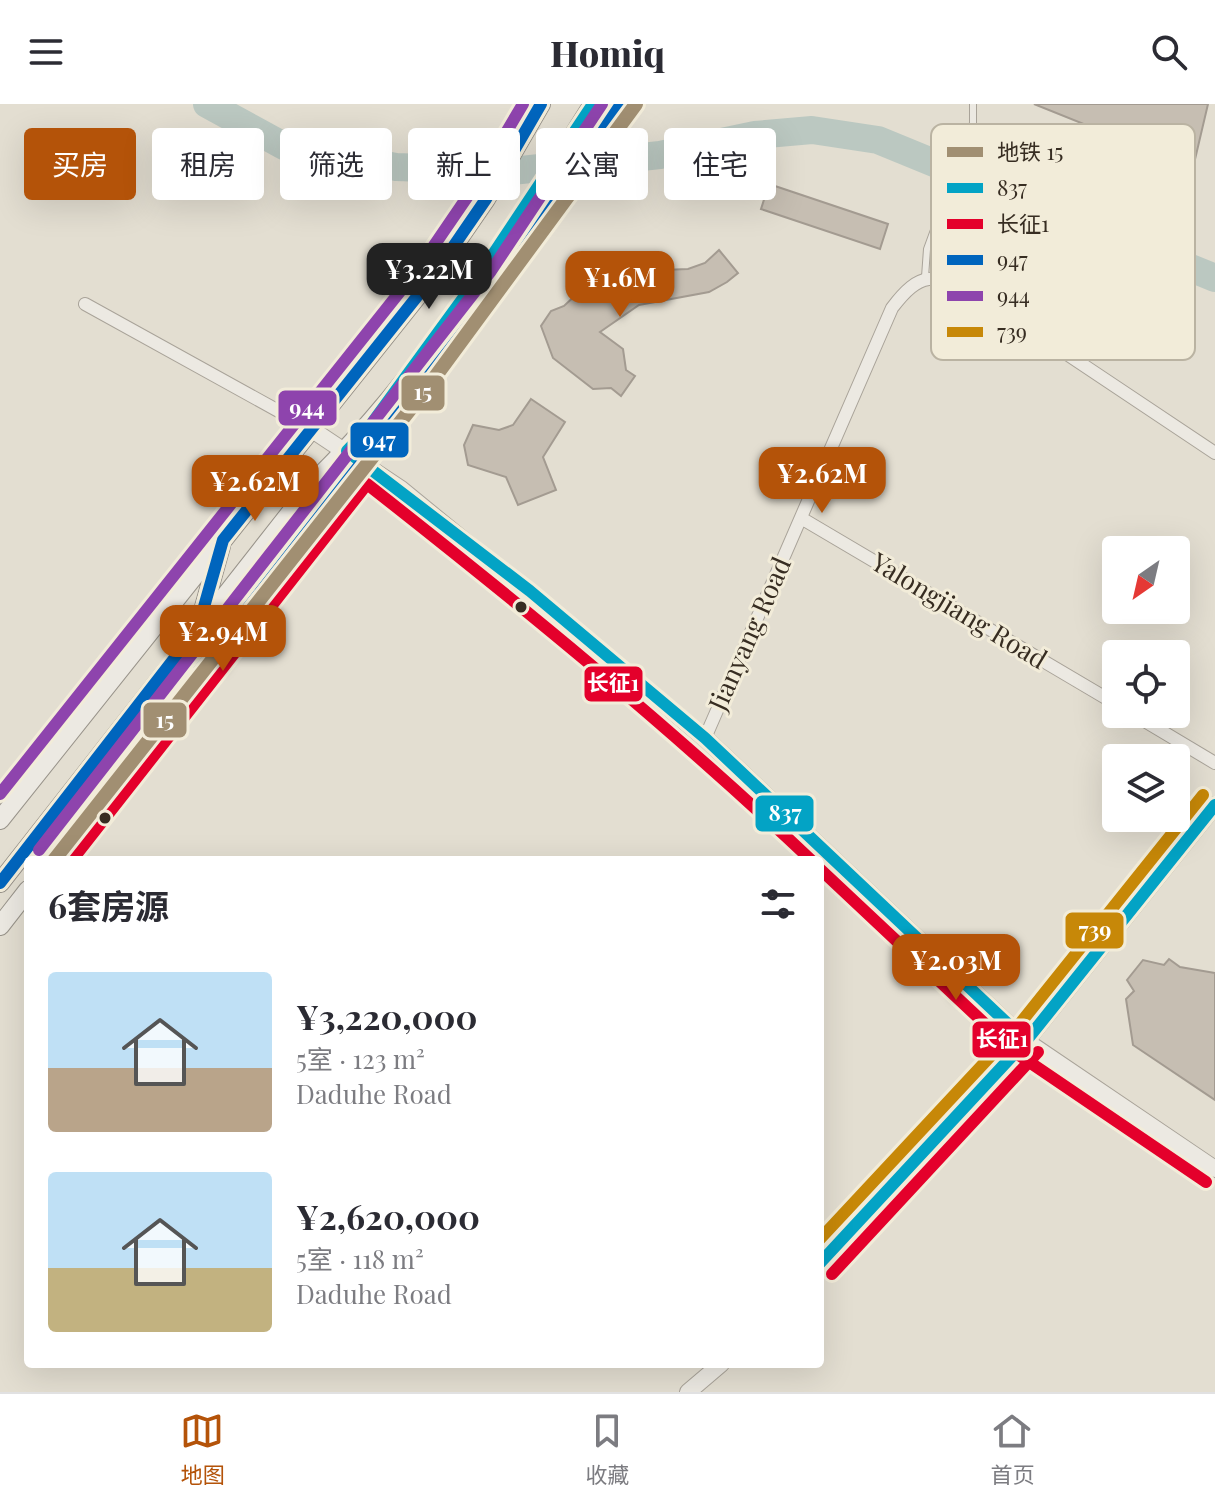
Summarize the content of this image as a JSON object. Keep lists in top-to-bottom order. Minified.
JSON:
{"streets":{"street":["Yalongjiang Road","Jianyang Road"]},"crossings":[["Yalongjiang Road","Jianyang Road"]],"lines":["metro line 15","transit line 837","transit line 947","transit line 944","transit line 长征1","transit line 739"],"legend":["地铁 15","837","长征1","947","944","739"],"north":"bottom left","page":{"header":"Homiq","chip":["买房","租房","筛选","新上","公寓","住宅"],"price":["¥3.22M","¥1.6M","¥2.62M","¥2.62M","¥2.94M","¥2.03M"],"heading":"6套房源","list":[{"name":"¥3,220,000","note":"5室 · 123 m² · Daduhe Road"},{"name":"¥2,620,000","note":"5室 · 118 m² · Daduhe Road"}],"tabs":["地图","收藏","首页"]}}
